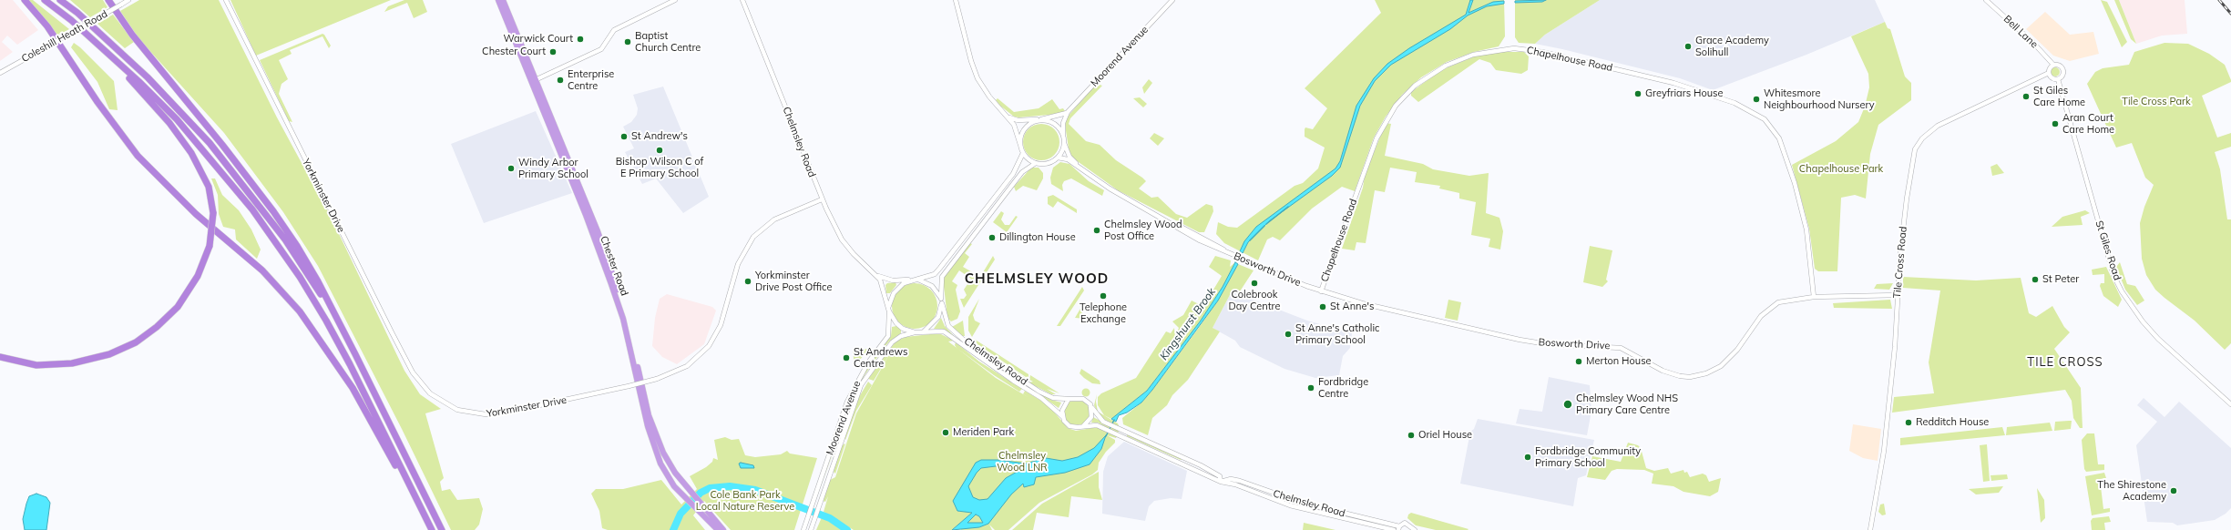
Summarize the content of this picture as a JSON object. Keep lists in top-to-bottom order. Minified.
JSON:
{"streets":{"highway":["Chester Road"],"street":["Bell Lane","Coleshill Heath Road","Moorend Avenue","Chapelhouse Road","Chelmsley Road","Yorkminster Drive","St Giles Road","Tile Cross Road","Bosworth Drive"]},"crossings":[["Bell Lane","St Giles Road"],["Bell Lane","Tile Cross Road"],["Moorend Avenue","Chelmsley Road"],["Moorend Avenue","Bosworth Drive"],["Chapelhouse Road","Bosworth Drive"],["Chelmsley Road","Yorkminster Drive"],["St Giles Road","Tile Cross Road"],["Tile Cross Road","Bosworth Drive"]],"districts":["CHELMSLEY WOOD","TILE CROSS"],"water":["Kingshurst Brook"],"parks":["Tile Cross Park","Chapelhouse Park","Chelmsley Wood LNR","Cole Bank Park Local Nature Reserve"],"places":["Warwick Court","Baptist Church Centre","Grace Academy Solihull","Chester Court","Enterprise Centre","Greyfriars House","St Giles Care Home","Whitesmore Neighbourhood Nursery","Aran Court Care Home","St Andrew's","Bishop Wilson C of E Primary School","Windy Arbor Primary School","Chelmsley Wood Post Office","Dillington House","St Peter","Yorkminster Drive Post Office","Colebrook Day Centre","Telephone Exchange","St Anne's","St Anne's Catholic Primary School","St Andrews Centre","Merton House","Fordbridge Centre","Chelmsley Wood NHS Primary Care Centre","Redditch House","Meriden Park","Oriel House","Fordbridge Community Primary School","The Shirestone Academy"]}
